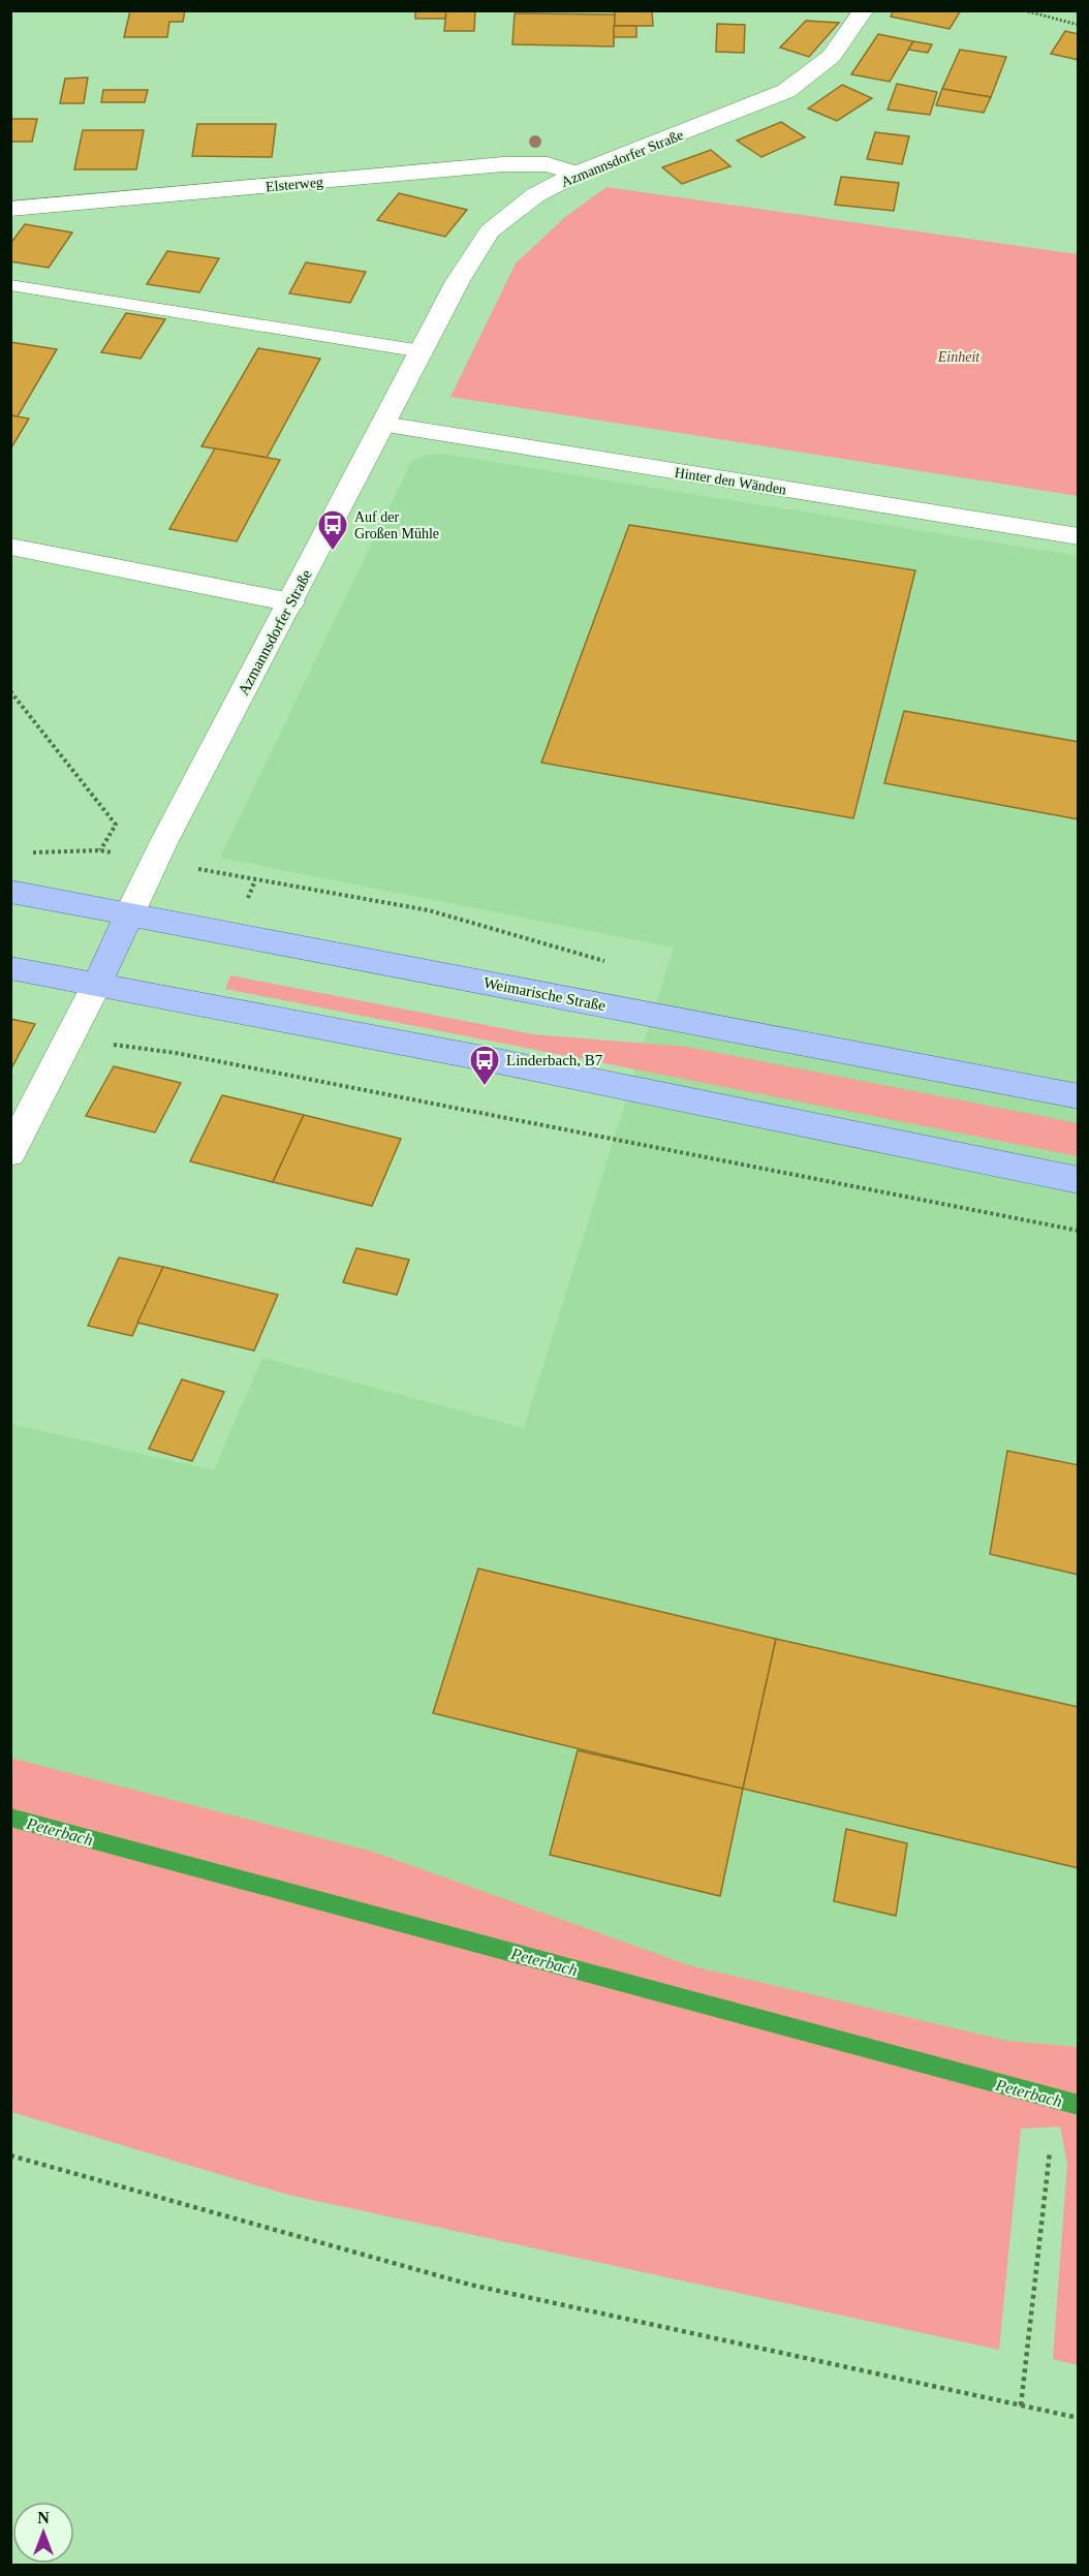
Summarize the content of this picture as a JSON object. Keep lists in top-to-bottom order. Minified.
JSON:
{"streets":{"main road":["Weimarische Straße"],"street":["Azmannsdorfer Straße","Elsterweg","Hinter den Wänden"]},"crossings":[["Azmannsdorfer Straße","Elsterweg"],["Azmannsdorfer Straße","Hinter den Wänden"],["Azmannsdorfer Straße","Weimarische Straße"]],"water":["Peterbach"],"parks":["Einheit"],"places":{"bus stop":["Auf der Großen Mühle","Linderbach, B7"]},"north":"top"}
